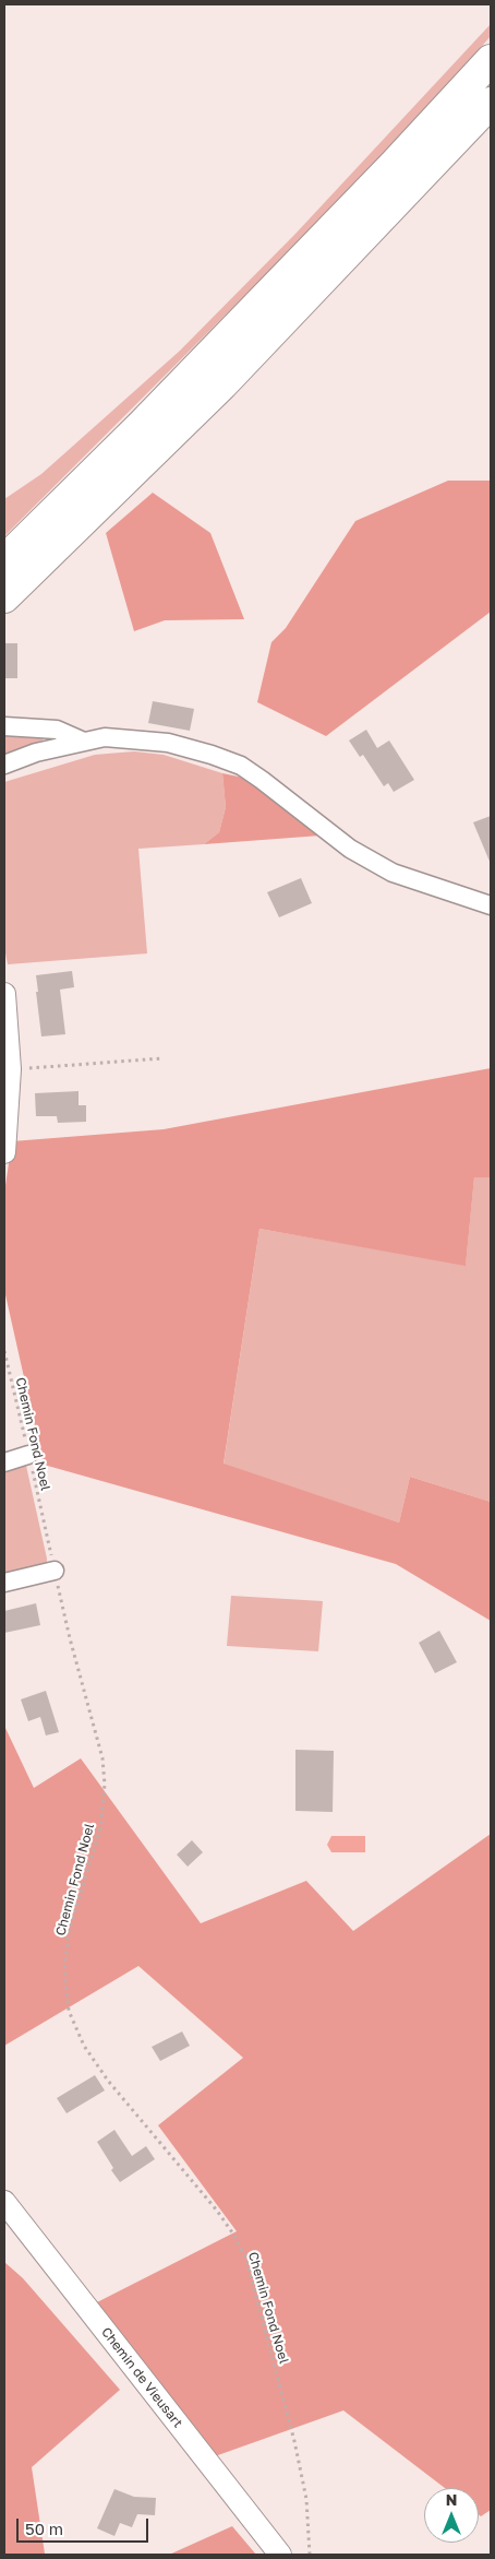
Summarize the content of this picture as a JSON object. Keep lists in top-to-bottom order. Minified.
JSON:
{"streets":{"street":["Chemin de Vieusart"],"path":["Chemin Fond Noel"]},"scale_bar":"50 m","north":"top"}
